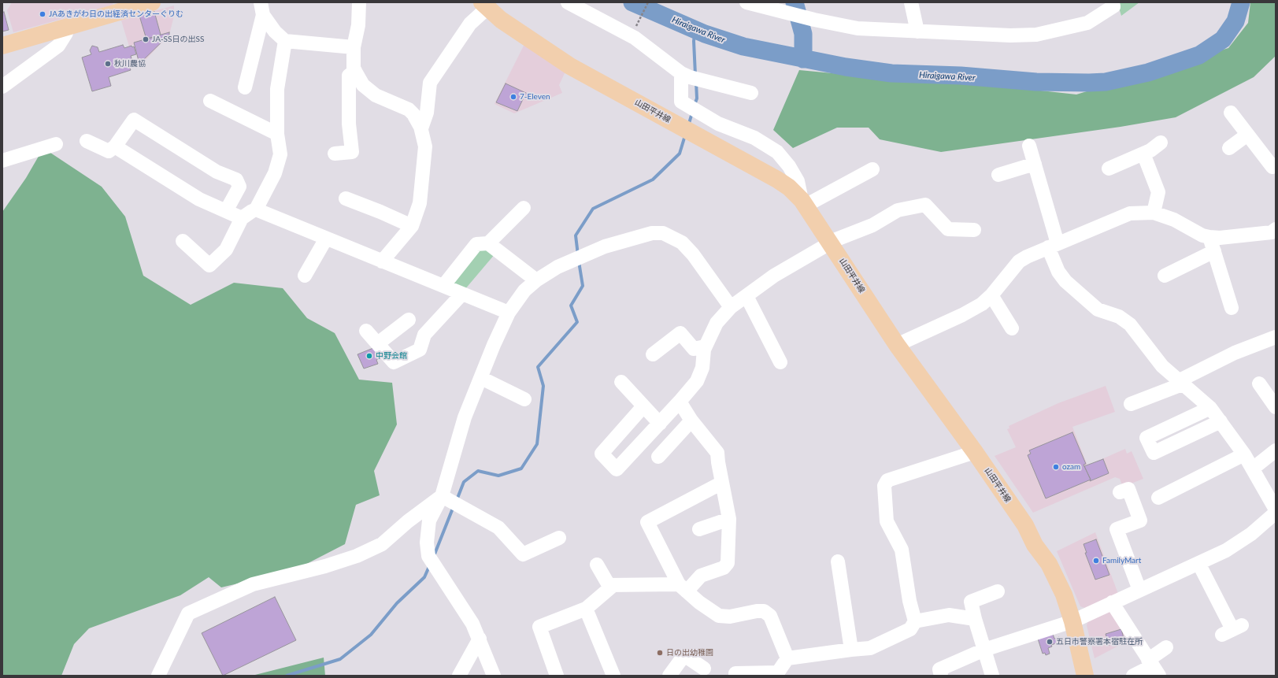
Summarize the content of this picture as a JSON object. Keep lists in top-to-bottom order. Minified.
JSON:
{"streets":{"main road":["山田平井線"]},"water":["Hiraigawa River"],"places":["JAあきがわ日の出経済センターぐりむ","JA-SS日の出SS","秋川農協","7-Eleven","中野会館","ozam","FamilyMart","五日市警察署本宿駐在所","日の出幼稚園"]}
